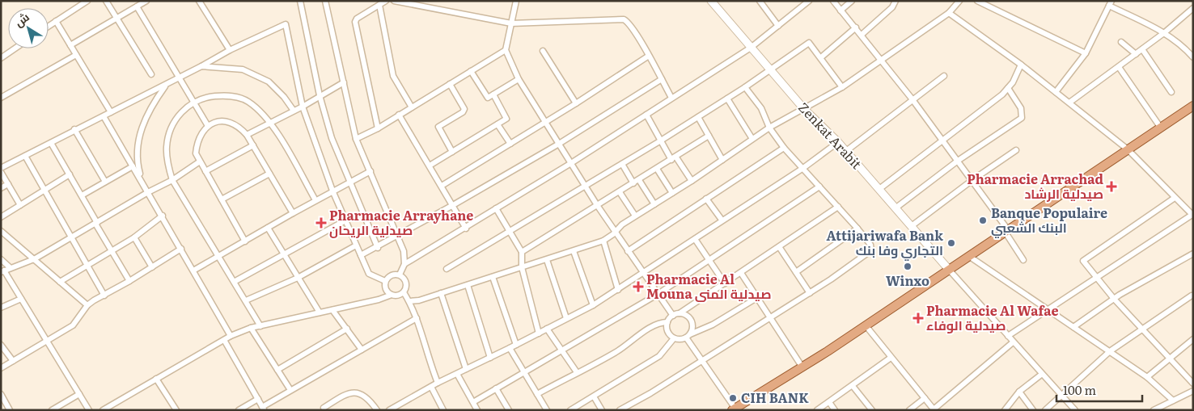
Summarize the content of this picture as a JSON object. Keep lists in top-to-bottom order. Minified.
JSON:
{"streets":{"street":["Zenkat Arabit"]},"places":{"health":["Pharmacie Arrachad صيدلية الرشاد","Pharmacie Arrayhane صيدلية الريحان","Pharmacie Al Mouna صيدلية المنى","Pharmacie Al Wafae صيدلية الوفاء"],"other":["Banque Populaire البنك الشعبي","Attijariwafa Bank التجاري وفا بنك","Winxo","CIH BANK"]},"scale_bar":"100 m","north":"top left"}
